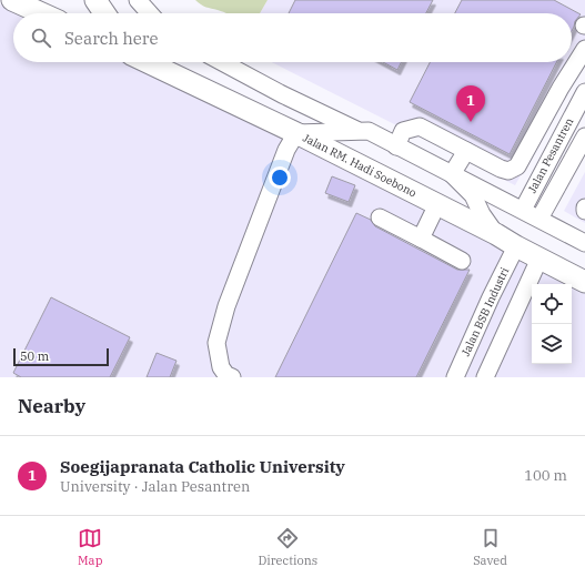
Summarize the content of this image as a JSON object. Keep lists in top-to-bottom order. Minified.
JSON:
{"streets":{"main road":["Jalan RM. Hadi Soebono"],"street":["Jalan Pesantren","Jalan BSB Industri"]},"crossings":[["Jalan RM. Hadi Soebono","Jalan BSB Industri"]],"scale_bar":"50 m","page":{"search":"Search here","pins":"1","scale":"50 m","heading":"Nearby","list":[{"mark":"1","name":"Soegijapranata Catholic University","note":"University · Jalan Pesantren","value":"100 m"}],"nav":["Map","Directions","Saved"]}}
